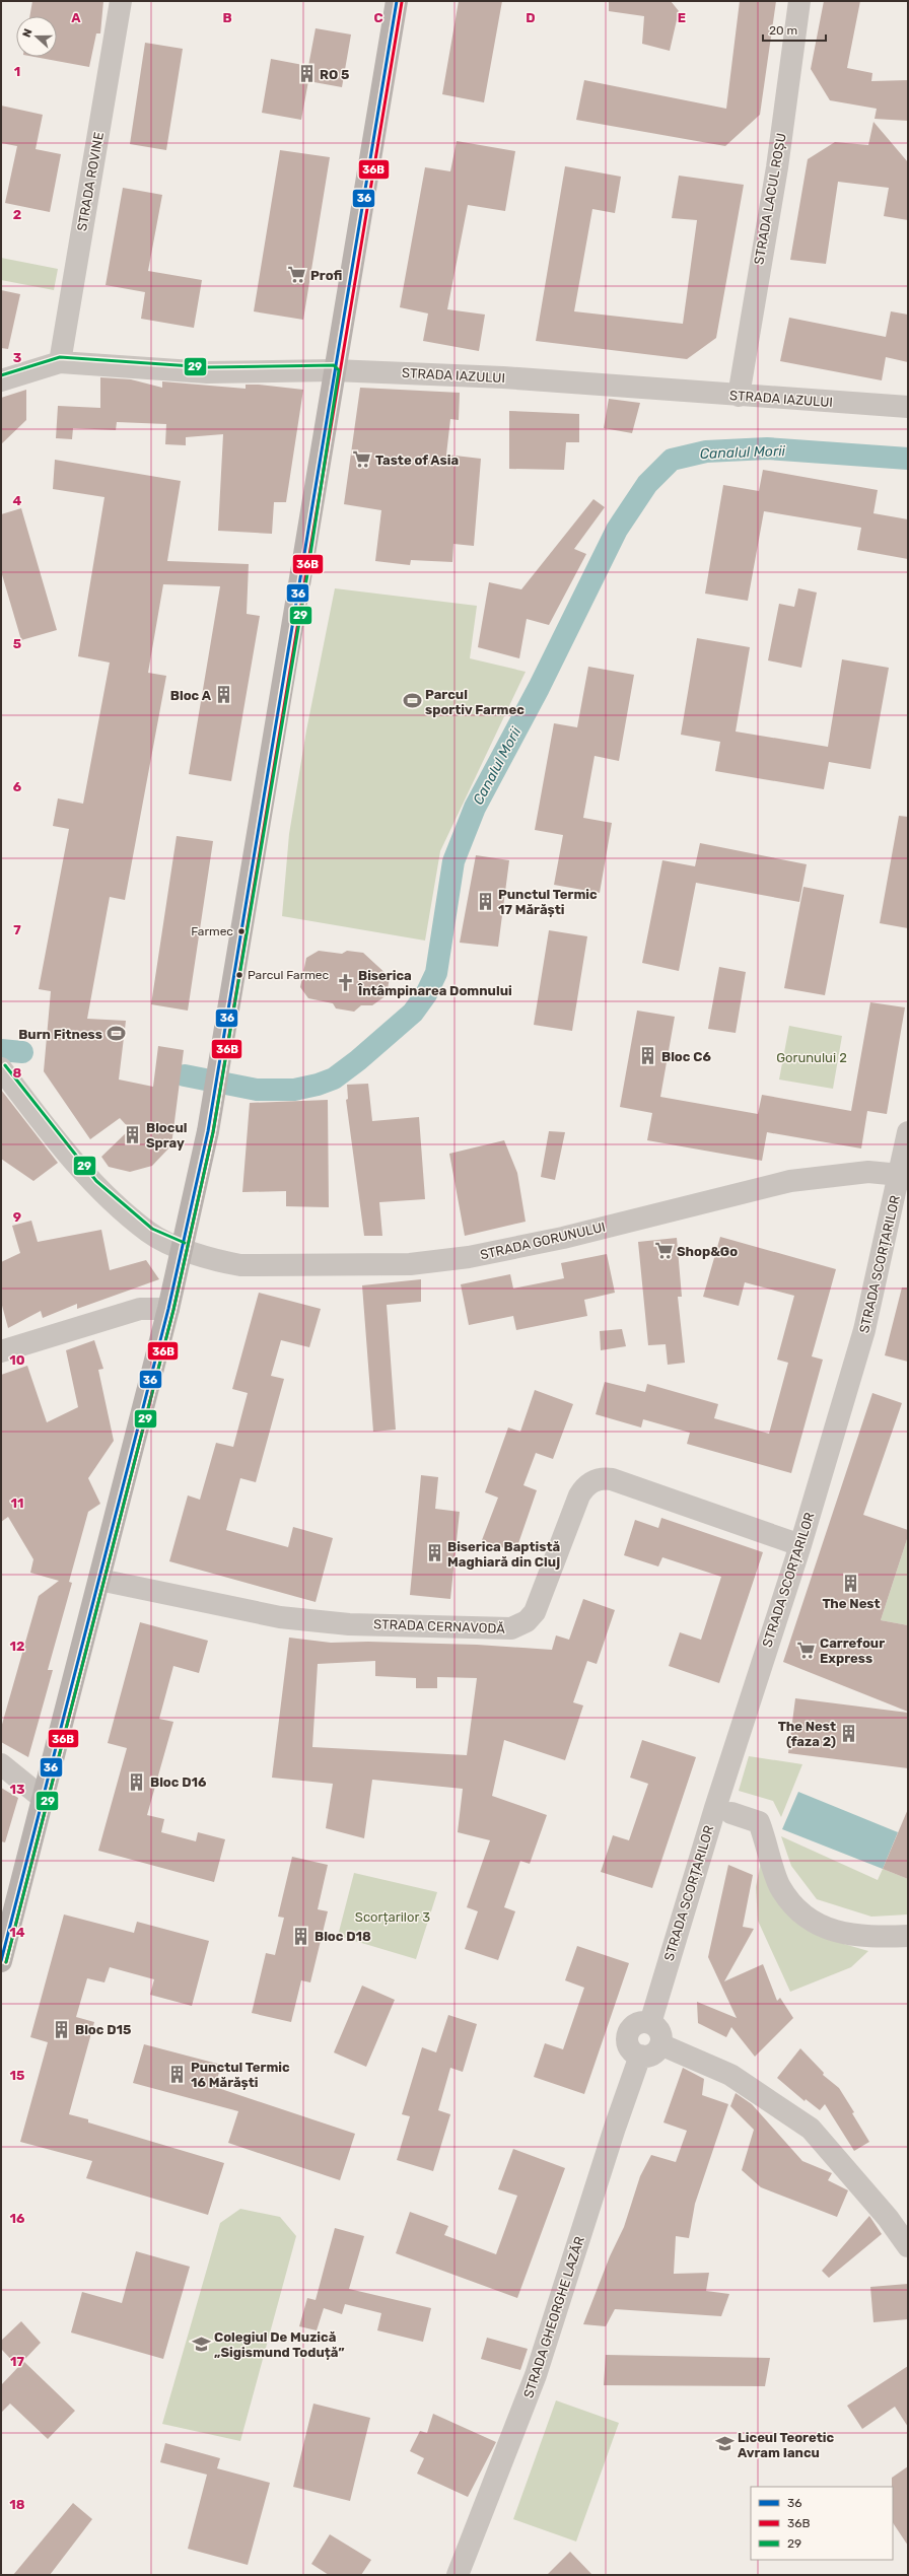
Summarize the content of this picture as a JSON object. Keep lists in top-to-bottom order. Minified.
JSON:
{"streets":{"street":["STRADA ROVINE","STRADA LACUL ROȘU","STRADA IAZULUI","STRADA GORUNULUI","STRADA SCORȚARILOR","STRADA CERNAVODĂ","STRADA GHEORGHE LAZĂR"]},"crossings":[["STRADA ROVINE","STRADA IAZULUI"],["STRADA LACUL ROȘU","STRADA IAZULUI"],["STRADA GORUNULUI","STRADA SCORȚARILOR"],["STRADA SCORȚARILOR","STRADA CERNAVODĂ"],["STRADA SCORȚARILOR","STRADA GHEORGHE LAZĂR"]],"water":["Canalul Morii"],"parks":["Gorunului 2","Scorțarilor 3"],"places":{"building":["RO 5","Bloc A","Punctul Termic 17 Mărăști","Bloc C6","Blocul Spray","Biserica Baptistă Maghiară din Cluj","The Nest","The Nest (faza 2)","Bloc D16","Bloc D18","Bloc D15","Punctul Termic 16 Mărăști"],"supermarket":["Profi","Taste of Asia","Shop&Go","Carrefour Express"],"sports":["Parcul sportiv Farmec","Burn Fitness"],"other":["Farmec","Parcul Farmec"],"church":["Biserica Întâmpinarea Domnului"],"school or university":["Colegiul De Muzică „Sigismund Toduță”","Liceul Teoretic Avram Iancu"]},"lines":["transit line 36","transit line 36B","transit line 29"],"legend":["36","36B","29"],"scale_bar":"20 m","north":"left","grid":{"columns":["A","B","C","D","E"],"rows":["1","2","3","4","5","6","7","8","9","10","11","12","13","14","15","16","17","18"]}}
